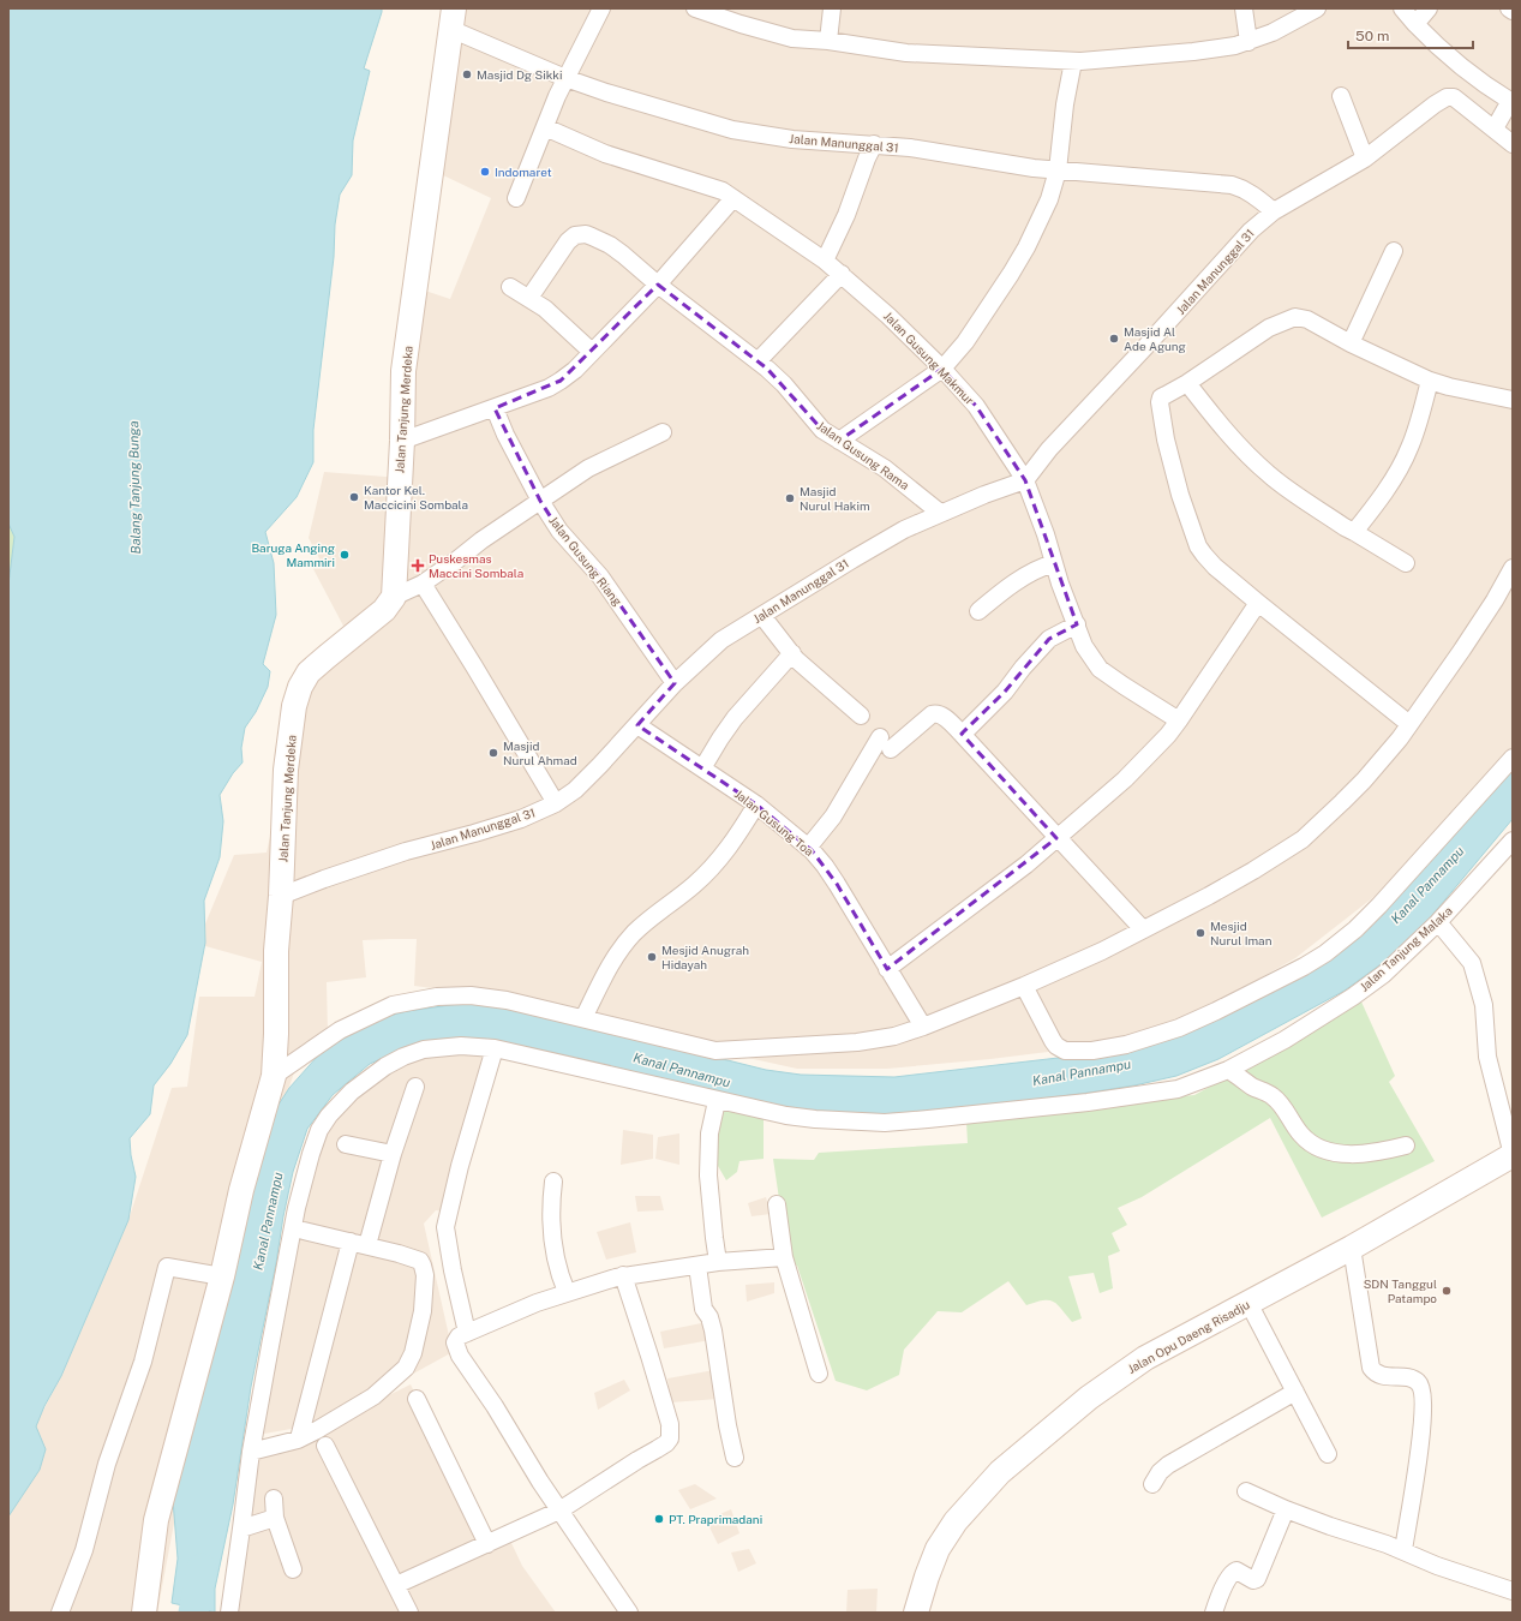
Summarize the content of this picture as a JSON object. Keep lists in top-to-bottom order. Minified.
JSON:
{"streets":{"street":["Jalan Manunggal 31","Jalan Gusung Makmur","Jalan Tanjung Merdeka","Jalan Gusung Rama","Jalan Gusung Riang","Jalan Gusung Toa","Jalan Tanjung Malaka","Jalan Opu Daeng Risadju"]},"crossings":[["Jalan Manunggal 31","Jalan Gusung Makmur"],["Jalan Manunggal 31","Jalan Tanjung Merdeka"],["Jalan Manunggal 31","Jalan Gusung Rama"],["Jalan Manunggal 31","Jalan Gusung Riang"],["Jalan Manunggal 31","Jalan Gusung Toa"]],"water":["Balang Tanjung Bunga","Kanal Pannampu"],"places":{"other":["Masjid Dg Sikki","Indomaret","Masjid Al Ade Agung","Kantor Kel. Maccicini Sombala","Masjid Nurul Hakim","Baruga Anging Mammiri","Masjid Nurul Ahmad","Mesjid Nurul Iman","Mesjid Anugrah Hidayah","SDN Tanggul Patampo","PT. Praprimadani"],"health":["Puskesmas Maccini Sombala"]},"scale_bar":"50 m"}
